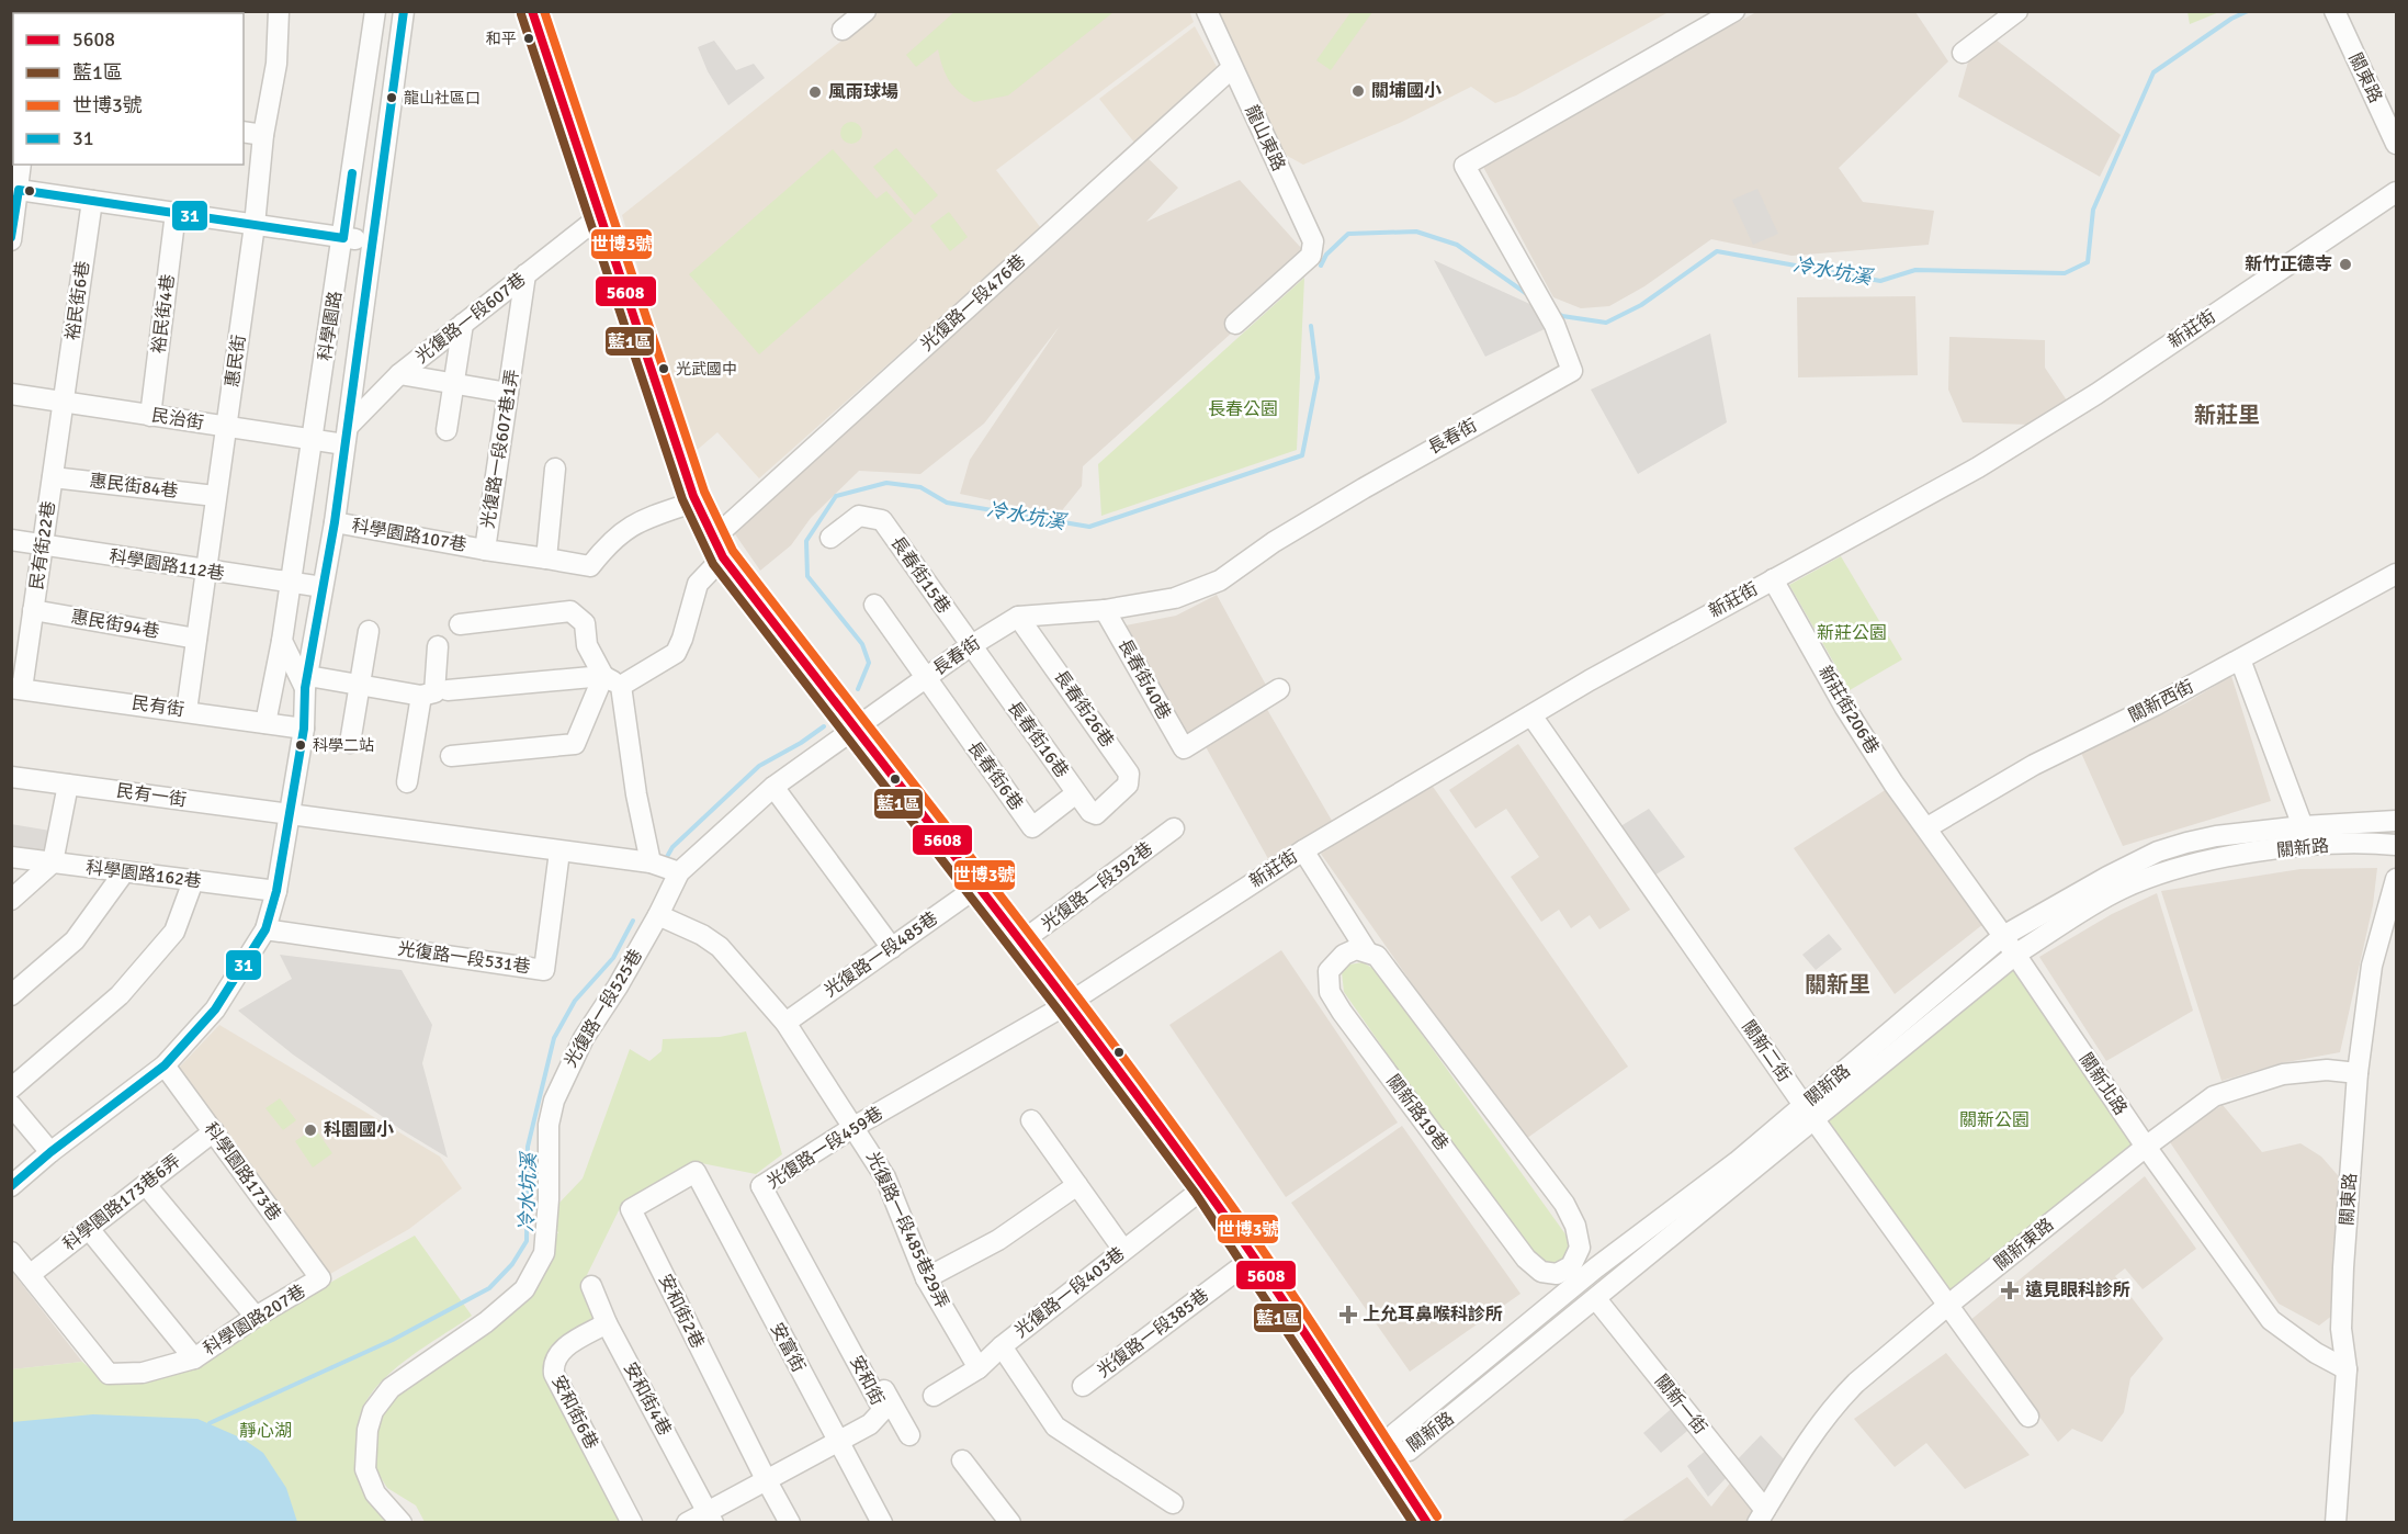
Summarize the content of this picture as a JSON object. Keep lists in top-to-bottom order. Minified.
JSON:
{"streets":{"street":["關東路","龍山東路","裕民街6巷","光復路一段476巷","裕民街4巷","光復路一段607巷","科學園路","新莊街","惠民街","民治街","長春街","光復路一段607巷1弄","惠民街84巷","科學園路107巷","民有街22巷","科學園路112巷","長春街15巷","惠民街94巷","長春街40巷","關新西街","民有街","長春街26巷","新莊街206巷","長春街16巷","長春街6巷","民有一街","關新路","科學園路162巷","光復路一段392巷","光復路一段485巷","光復路一段531巷","光復路一段525巷","關新二街","關新北路","關新路19巷","光復路一段459巷","科學園路173巷","科學園路173巷6弄","光復路一段485巷29弄","關新東路","光復路一段403巷","安和街2巷","科學園路207巷","光復路一段385巷","安富街","安和街","安和街4巷","關新一街","安和街6巷"]},"crossings":[["關東路","關新北路"],["關東路","關新東路"],["龍山東路","光復路一段476巷"],["裕民街6巷","民治街"],["裕民街6巷","民有街22巷"],["裕民街4巷","民治街"],["光復路一段607巷","科學園路"],["光復路一段607巷","民治街"],["光復路一段607巷","光復路一段607巷1弄"],["科學園路","民治街"],["科學園路","科學園路107巷"],["科學園路","科學園路112巷"],["科學園路","民有街"],["科學園路","民有一街"],["科學園路","科學園路162巷"],["科學園路","光復路一段531巷"],["科學園路","科學園路173巷"],["新莊街","新莊街206巷"],["新莊街","關新二街"],["新莊街","光復路一段459巷"],["惠民街","民治街"],["惠民街","惠民街84巷"],["惠民街","科學園路112巷"],["惠民街","惠民街94巷"],["惠民街","民有街"],["民治街","民有街22巷"],["長春街","長春街15巷"],["長春街","長春街40巷"],["長春街","長春街26巷"],["長春街","長春街16巷"],["長春街","長春街6巷"],["長春街","光復路一段525巷"],["光復路一段607巷1弄","科學園路107巷"],["惠民街84巷","民有街22巷"],["民有街22巷","科學園路112巷"],["民有街22巷","惠民街94巷"],["民有街22巷","民有街"],["長春街15巷","長春街16巷"],["關新西街","關新北路"],["長春街26巷","長春街16巷"],["新莊街206巷","關新北路"],["長春街16巷","長春街6巷"],["關新路","關新二街"],["關新路","關新北路"],["關新路","關新路19巷"],["關新路","關新一街"],["光復路一段485巷","光復路一段485巷29弄"],["光復路一段525巷","光復路一段485巷29弄"],["關新二街","關新東路"],["關新北路","關新東路"],["光復路一段459巷","光復路一段485巷29弄"],["光復路一段459巷","安和街"],["科學園路173巷","科學園路173巷6弄"],["科學園路173巷","科學園路207巷"],["科學園路173巷6弄","科學園路207巷"],["光復路一段485巷29弄","光復路一段403巷"],["關新東路","關新一街"],["安和街2巷","安富街"],["安和街2巷","安和街"],["安富街","安和街"],["安和街","安和街4巷"],["安和街4巷","安和街6巷"]],"districts":["新莊里","關新里"],"water":["冷水坑溪"],"parks":["長春公園","新莊公園","關新公園","靜心湖"],"places":{"other":["和平","關埔國小","風雨球場","龍山社區口","新竹正德寺","光武國中","科學二站","科園國小"],"health":["遠見眼科診所","上允耳鼻喉科診所"]},"lines":["transit line 5608","transit line 世博3號","transit line 31","transit line 藍1區"],"legend":["5608","藍1區","世博3號","31"]}
